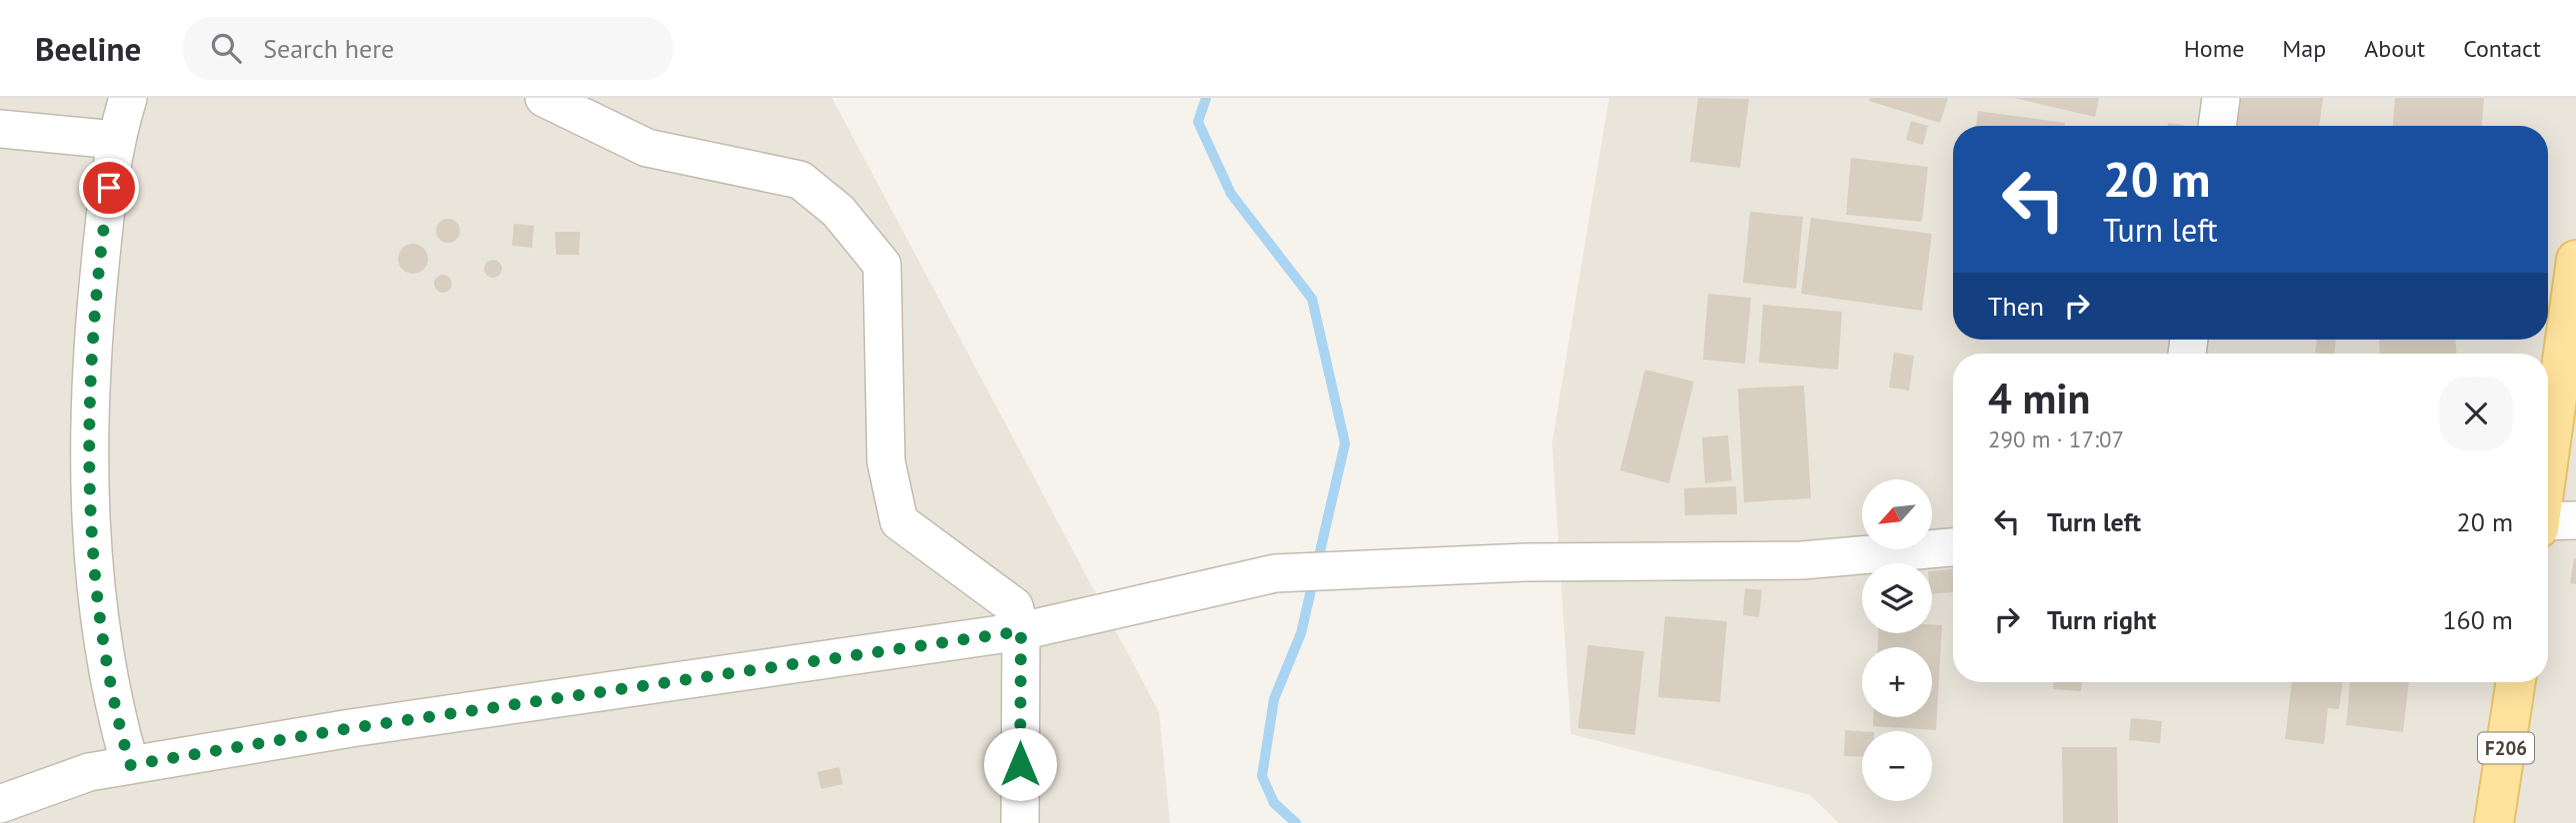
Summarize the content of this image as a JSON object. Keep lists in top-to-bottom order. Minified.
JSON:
{"streets":{"main road":["F206"]},"north":"bottom left","page":{"header":"Beeline","search":"Search here","nav":["Home","Map","About","Contact"],"turn":["20 m","Turn left"],"then":"Then","heading":["4 min","290 m · 17:07"],"list":[{"name":"Turn left","value":"20 m"},{"name":"Turn right","value":"160 m"}],"map_buttons":["+","−"]}}
